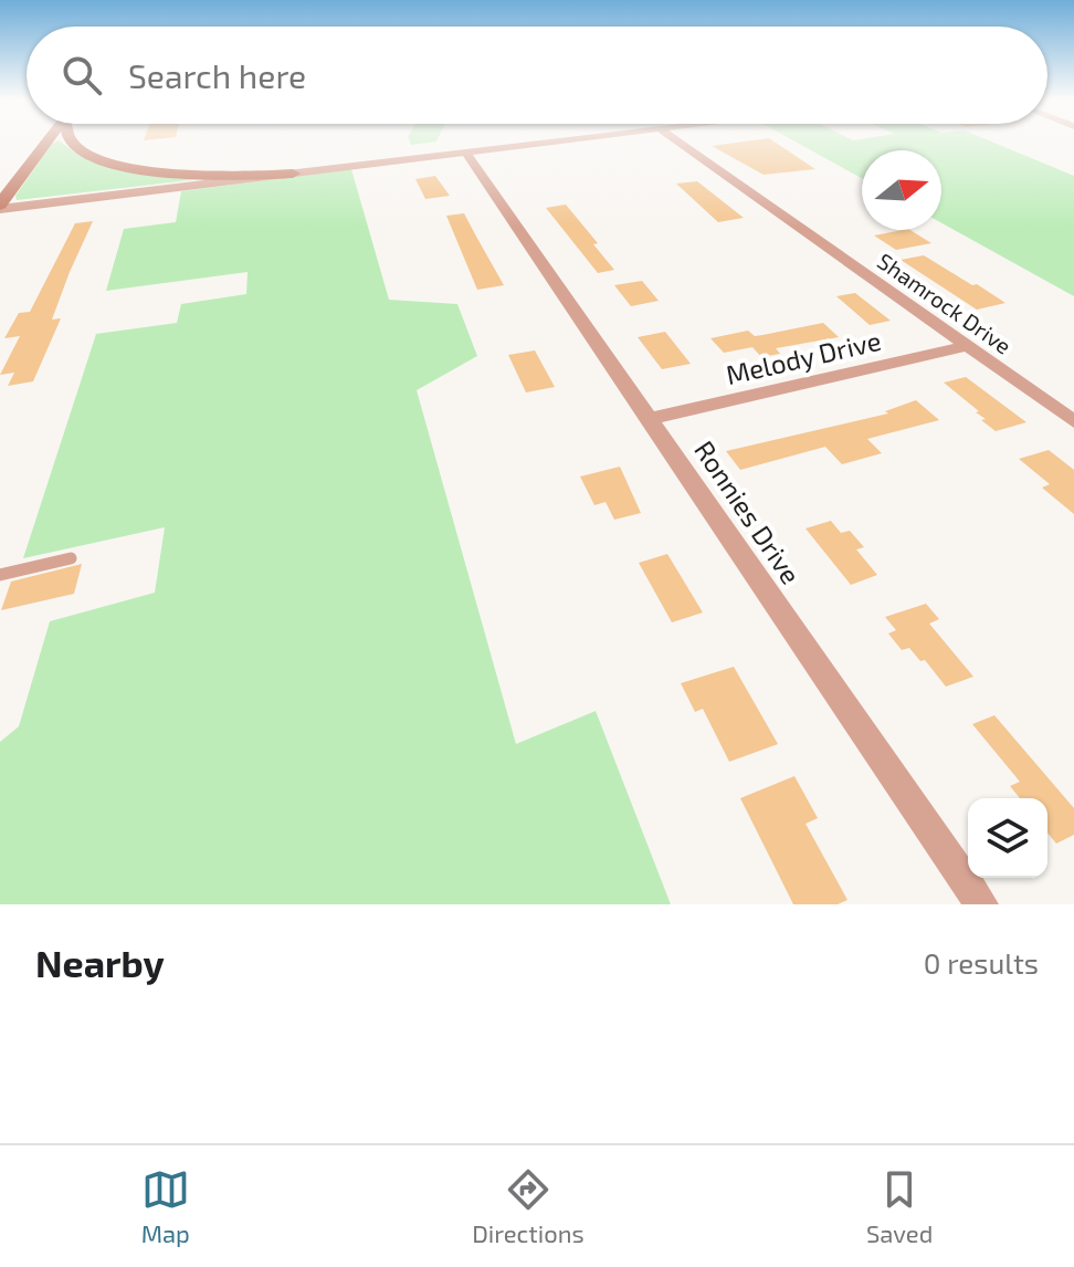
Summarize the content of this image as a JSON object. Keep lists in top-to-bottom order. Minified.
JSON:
{"streets":{"street":["Shamrock Drive","Melody Drive","Ronnies Drive"]},"crossings":[["Shamrock Drive","Melody Drive"],["Melody Drive","Ronnies Drive"]],"north":"right","page":{"search":"Search here","heading":["Nearby","0 results"],"nav":["Map","Directions","Saved"]}}
